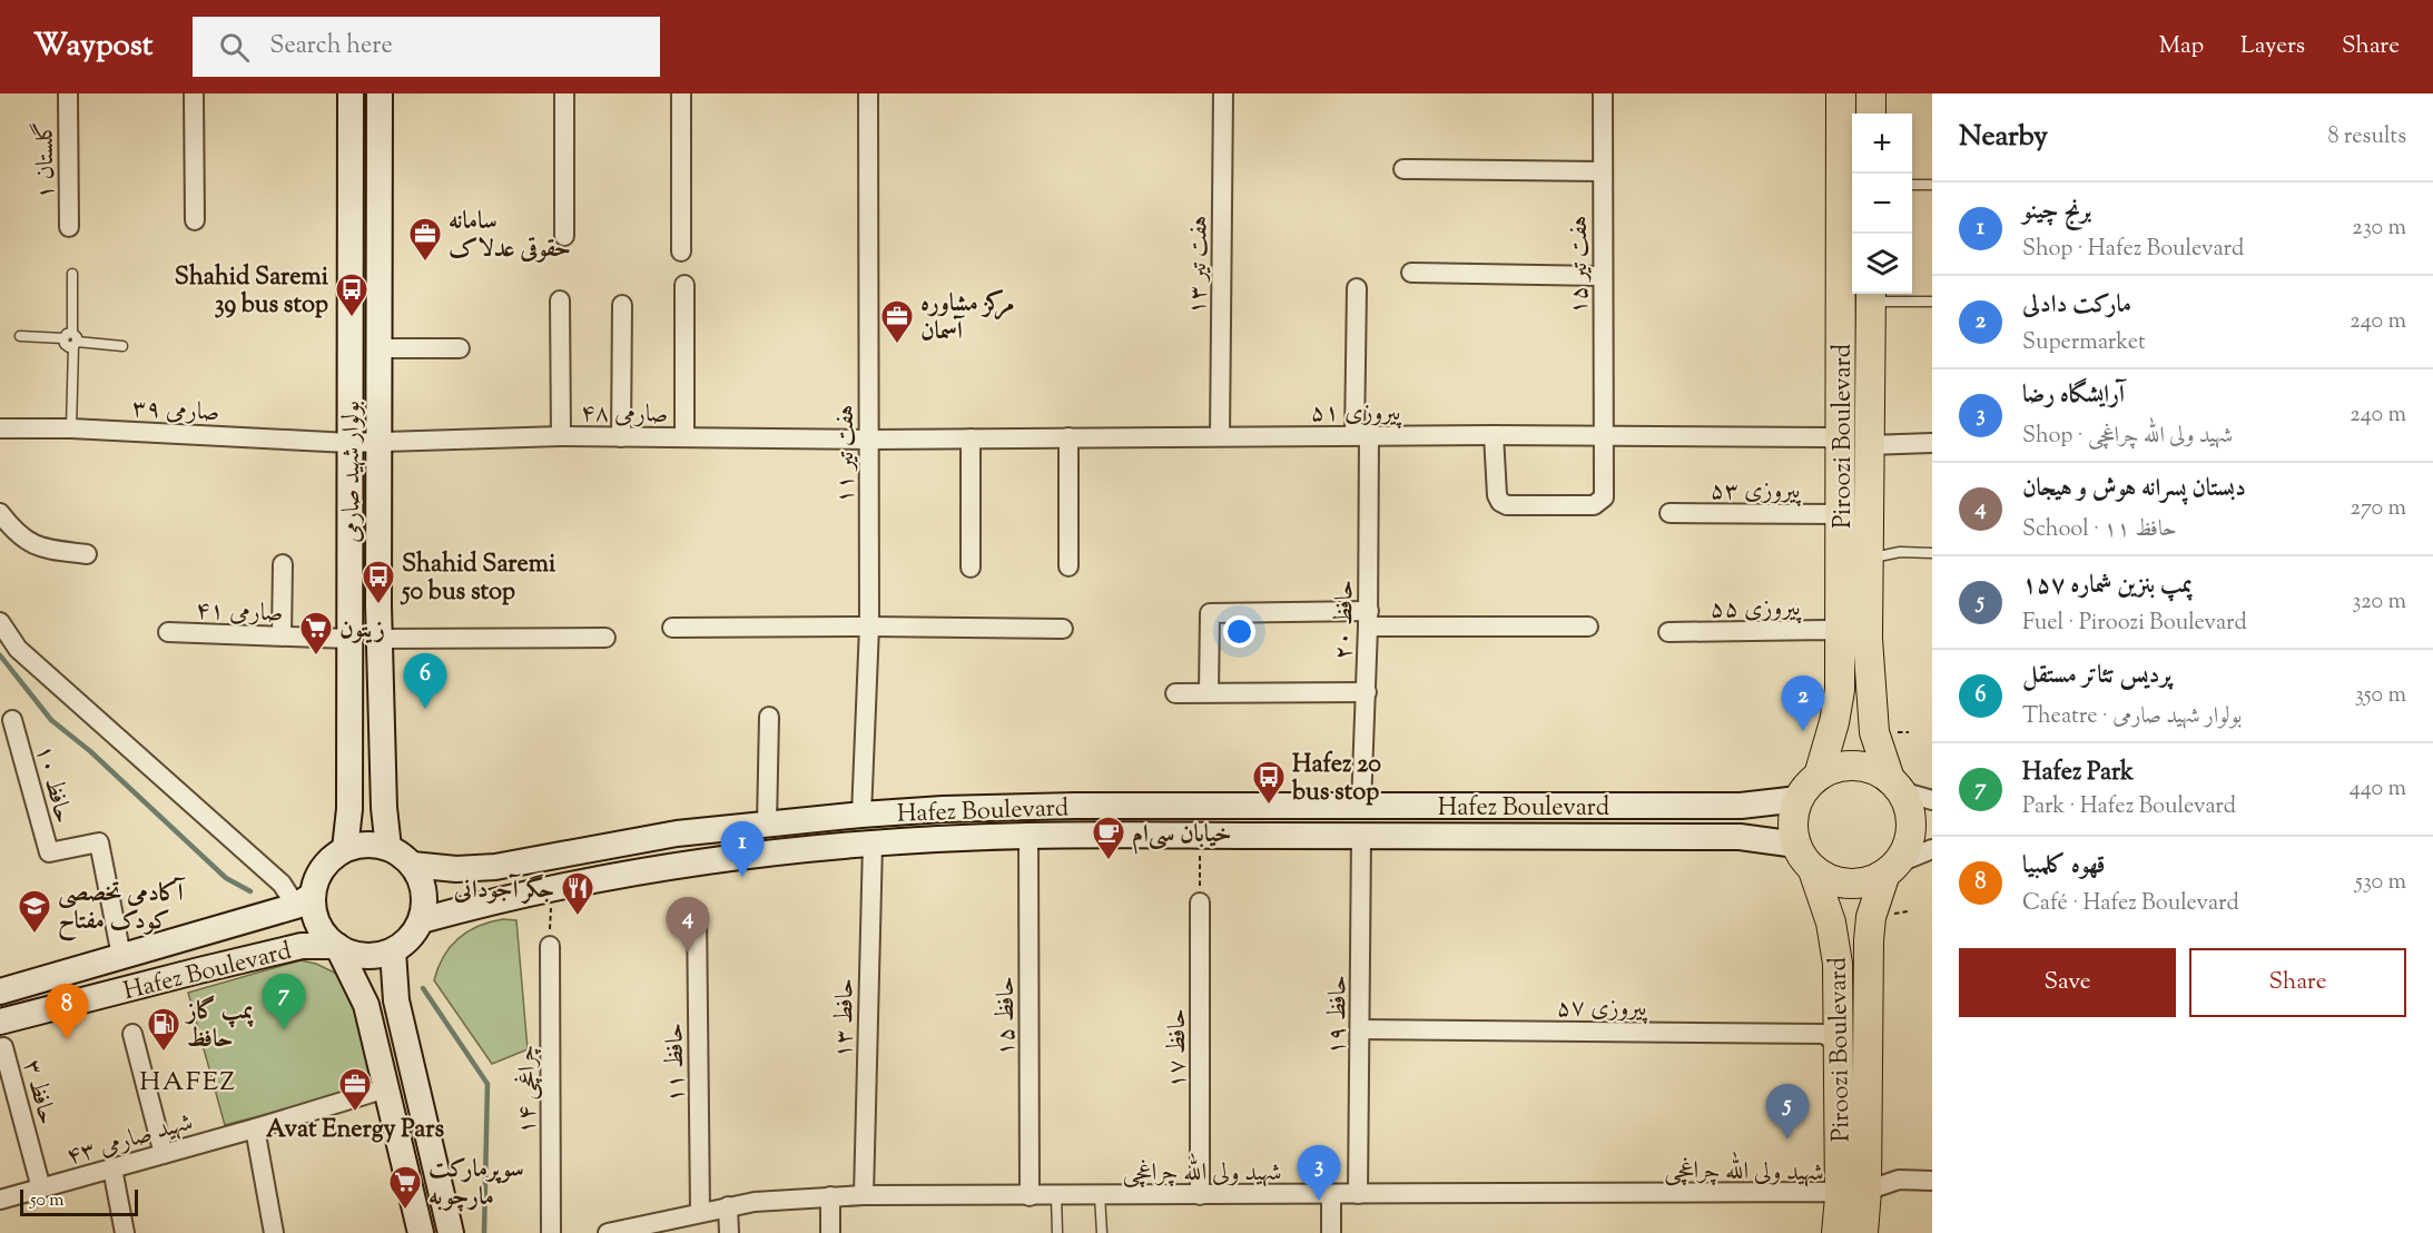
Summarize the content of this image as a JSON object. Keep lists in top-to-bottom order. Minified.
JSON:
{"streets":{"main road":["Piroozi Boulevard"],"street":["گلستان ۱","هفت تیر ۱۳","هفت تیر ۱۵","صارمی ۳۹","پیروزی ۵۱","صارمی ۴۸","هفت تیر ۱۱","بولوار شهید صارمی","پیروزی ۵۳","پیروزی ۵۵","صارمی ۴۱","حافظ ۲۰","حافظ ۱۰","Hafez Boulevard","پیروزی ۵۷","حافظ ۱۹","حافظ ۱۵","حافط ۱۳","حافظ ۱۷","حافظ ۱۱","چراغچی ۱۴","حافظ ۳","شهید صارمی ۴۳","شهید ولی الله چراغچی"]},"crossings":[["هفت تیر ۱۳","پیروزی ۵۱"],["هفت تیر ۱۵","پیروزی ۵۱"],["صارمی ۳۹","صارمی ۴۸"],["صارمی ۳۹","بولوار شهید صارمی"],["پیروزی ۵۱","صارمی ۴۸"],["پیروزی ۵۱","Piroozi Boulevard"],["پیروزی ۵۱","هفت تیر ۱۱"],["پیروزی ۵۱","حافظ ۲۰"],["صارمی ۴۸","هفت تیر ۱۱"],["صارمی ۴۸","بولوار شهید صارمی"],["Piroozi Boulevard","پیروزی ۵۳"],["Piroozi Boulevard","پیروزی ۵۵"],["Piroozi Boulevard","Hafez Boulevard"],["Piroozi Boulevard","پیروزی ۵۷"],["Piroozi Boulevard","شهید ولی الله چراغچی"],["هفت تیر ۱۱","Hafez Boulevard"],["بولوار شهید صارمی","صارمی ۴۱"],["بولوار شهید صارمی","Hafez Boulevard"],["حافظ ۲۰","Hafez Boulevard"],["حافظ ۱۰","Hafez Boulevard"],["Hafez Boulevard","حافظ ۱۹"],["Hafez Boulevard","حافظ ۱۵"],["Hafez Boulevard","حافط ۱۳"],["پیروزی ۵۷","حافظ ۱۹"],["حافظ ۱۹","شهید ولی الله چراغچی"],["حافظ ۱۵","شهید ولی الله چراغچی"],["حافط ۱۳","شهید ولی الله چراغچی"],["حافظ ۱۷","شهید ولی الله چراغچی"],["حافظ ۱۱","شهید ولی الله چراغچی"],["حافظ ۳","شهید صارمی ۴۳"]],"districts":["HAFEZ"],"places":{"office":["سامانه حقوقی عدلاک","مرکز مشاوره آسمان","Avat Energy Pars"],"bus stop":["Shahid Saremi 39 bus stop","Shahid Saremi 50 bus stop","Hafez 20 bus stop"],"supermarket":["زیتون","سوپرمارکت مارچوبه"],"cafe":["خیابان سی‌ام"],"restaurant":["جگر آجودانی"],"school or university":["آکادمی تخصصی کودک مفتاح"],"fuel station":["پمپ گاز حافظ"]},"scale_bar":"50 m","page":{"header":"Waypost","search":"Search here","nav":["Map","Layers","Share"],"heading":["Nearby","8 results"],"map_buttons":["+","−"],"list":[{"mark":"1","name":"برنج چینو","note":"Shop · Hafez Boulevard","value":"230 m"},{"mark":"2","name":"مارکت دادلی","note":"Supermarket","value":"240 m"},{"mark":"3","name":"آرایشگاه رضا","note":"Shop · شهید ولی الله چراغچی","value":"240 m"},{"mark":"4","name":"دبستان پسرانه هوش و هیجان","note":"School · حافظ ۱۱","value":"270 m"},{"mark":"5","name":"پمپ بنزین شماره ۱۵۷","note":"Fuel · Piroozi Boulevard","value":"320 m"},{"mark":"6","name":"پردیس تئاتر مستقل","note":"Theatre · بولوار شهید صارمی","value":"350 m"},{"mark":"7","name":"Hafez Park","note":"Park · Hafez Boulevard","value":"440 m"},{"mark":"8","name":"قهوه کلمبیا","note":"Café · Hafez Boulevard","value":"530 m"}],"pins":["6","2","1","4","7","8","5","3"],"buttons":["Save","Share"],"scale":"50 m"}}
